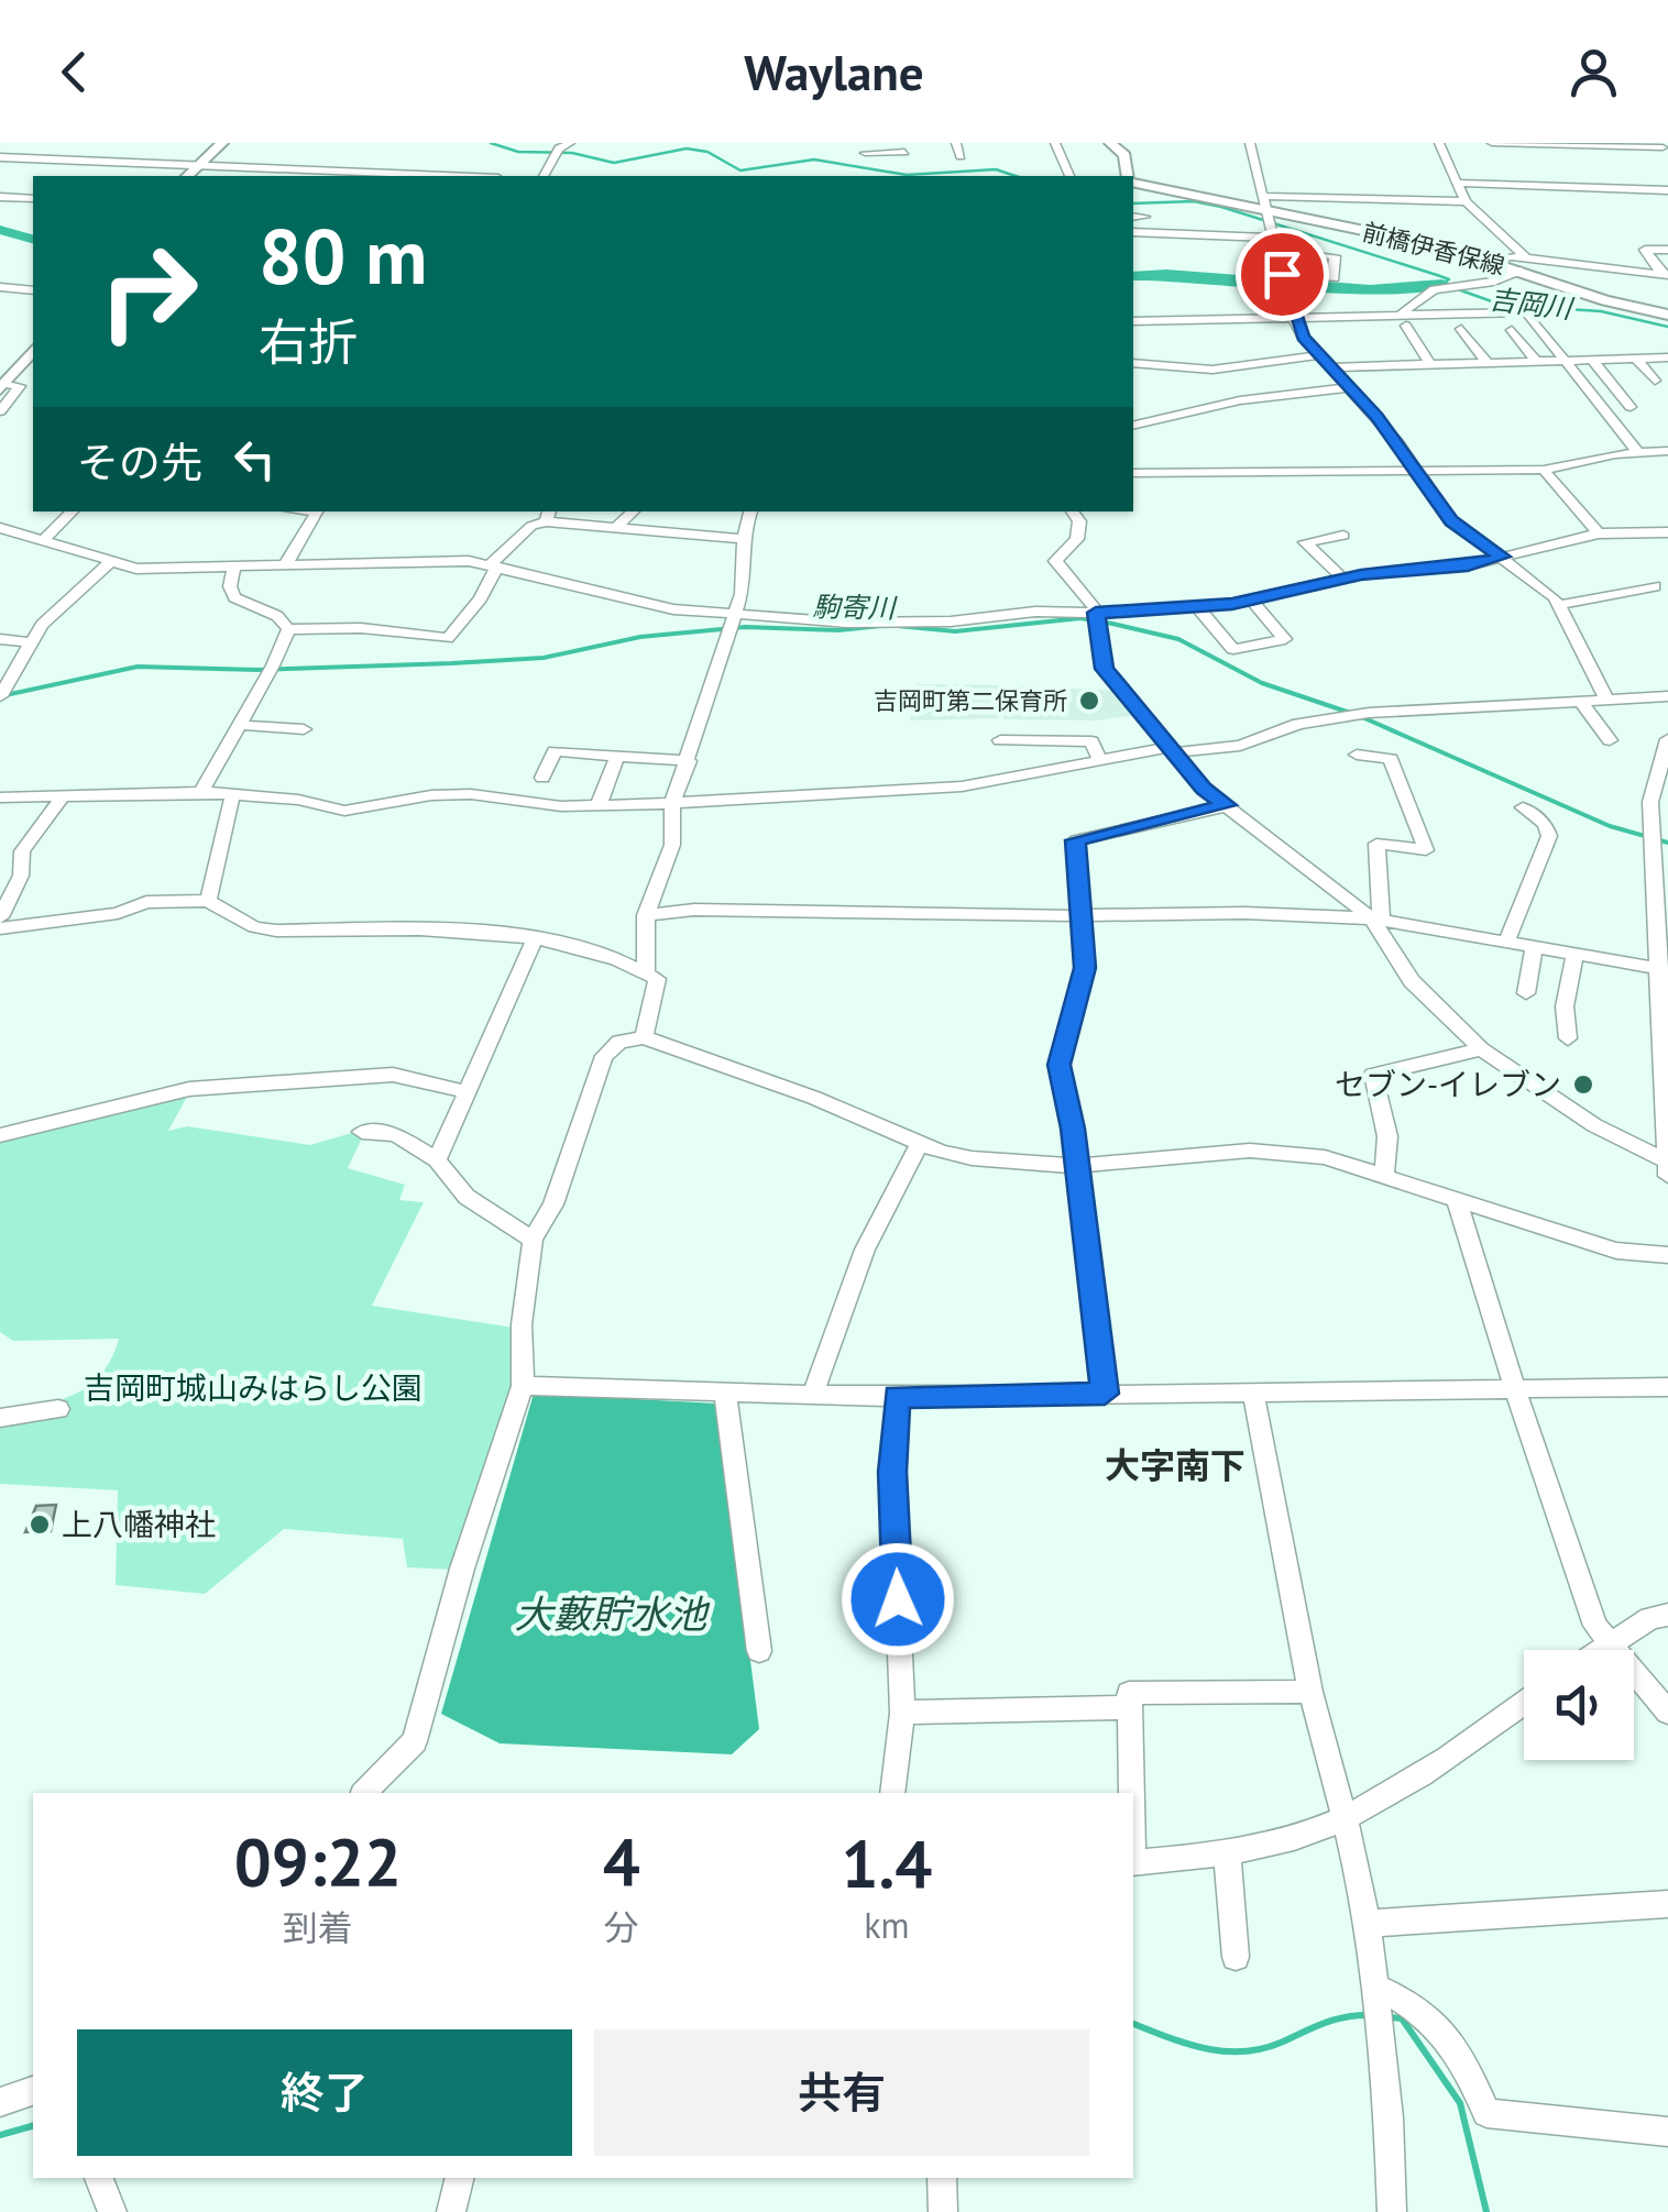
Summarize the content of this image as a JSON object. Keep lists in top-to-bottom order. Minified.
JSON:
{"streets":{"main road":["前橋伊香保線"]},"districts":["大字南下"],"water":["吉岡川","駒寄川","大藪貯水池"],"parks":["吉岡町城山みはらし公園"],"places":["吉岡町第二保育所","セブン-イレブン","上八幡神社"],"page":{"header":"Waylane","turn":["80 m","右折"],"then":"その先","eta":["09:22","到着","4","分","1.4","km"],"buttons":["終了","共有"]}}
